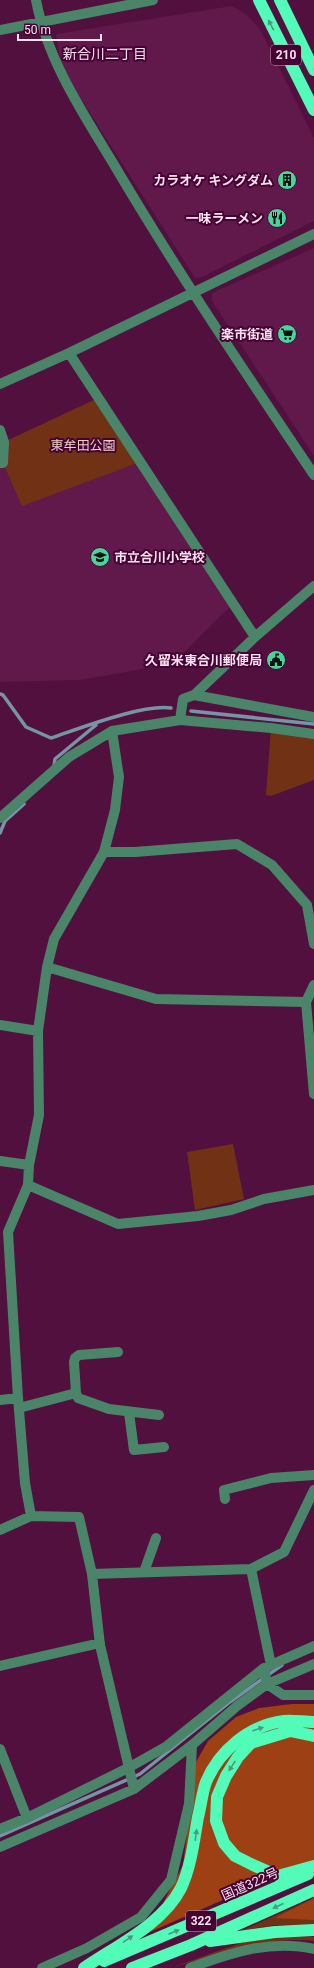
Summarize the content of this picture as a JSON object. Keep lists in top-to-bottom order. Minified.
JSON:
{"streets":{"highway":["210","国道322号","322"]},"districts":["新合川二丁目"],"parks":["東牟田公園"],"places":{"building":["カラオケ キングダム"],"restaurant":["一味ラーメン"],"supermarket":["楽市街道"],"school or university":["市立合川小学校"],"public building":["久留米東合川郵便局"]},"scale_bar":"50 m"}
